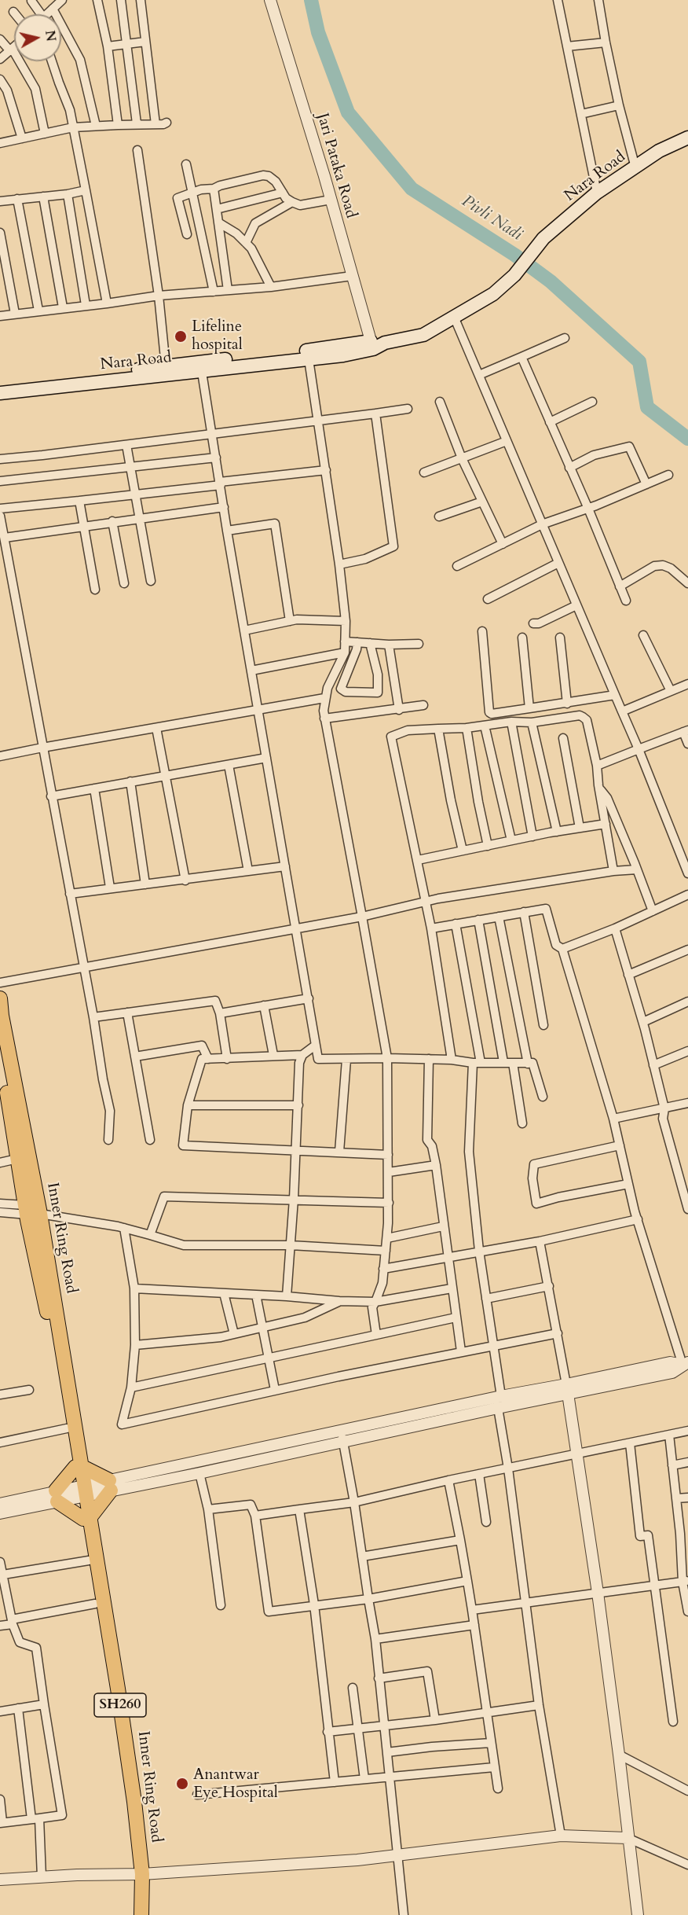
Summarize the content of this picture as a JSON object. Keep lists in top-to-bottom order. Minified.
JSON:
{"streets":{"highway":["Inner Ring Road","SH260"],"main road":["Nara Road"],"street":["Jari Pataka Road"]},"crossings":[["Jari Pataka Road","Nara Road"]],"water":["Pivli Nadi"],"places":["Lifeline hospital","Anantwar Eye Hospital"],"north":"right"}
